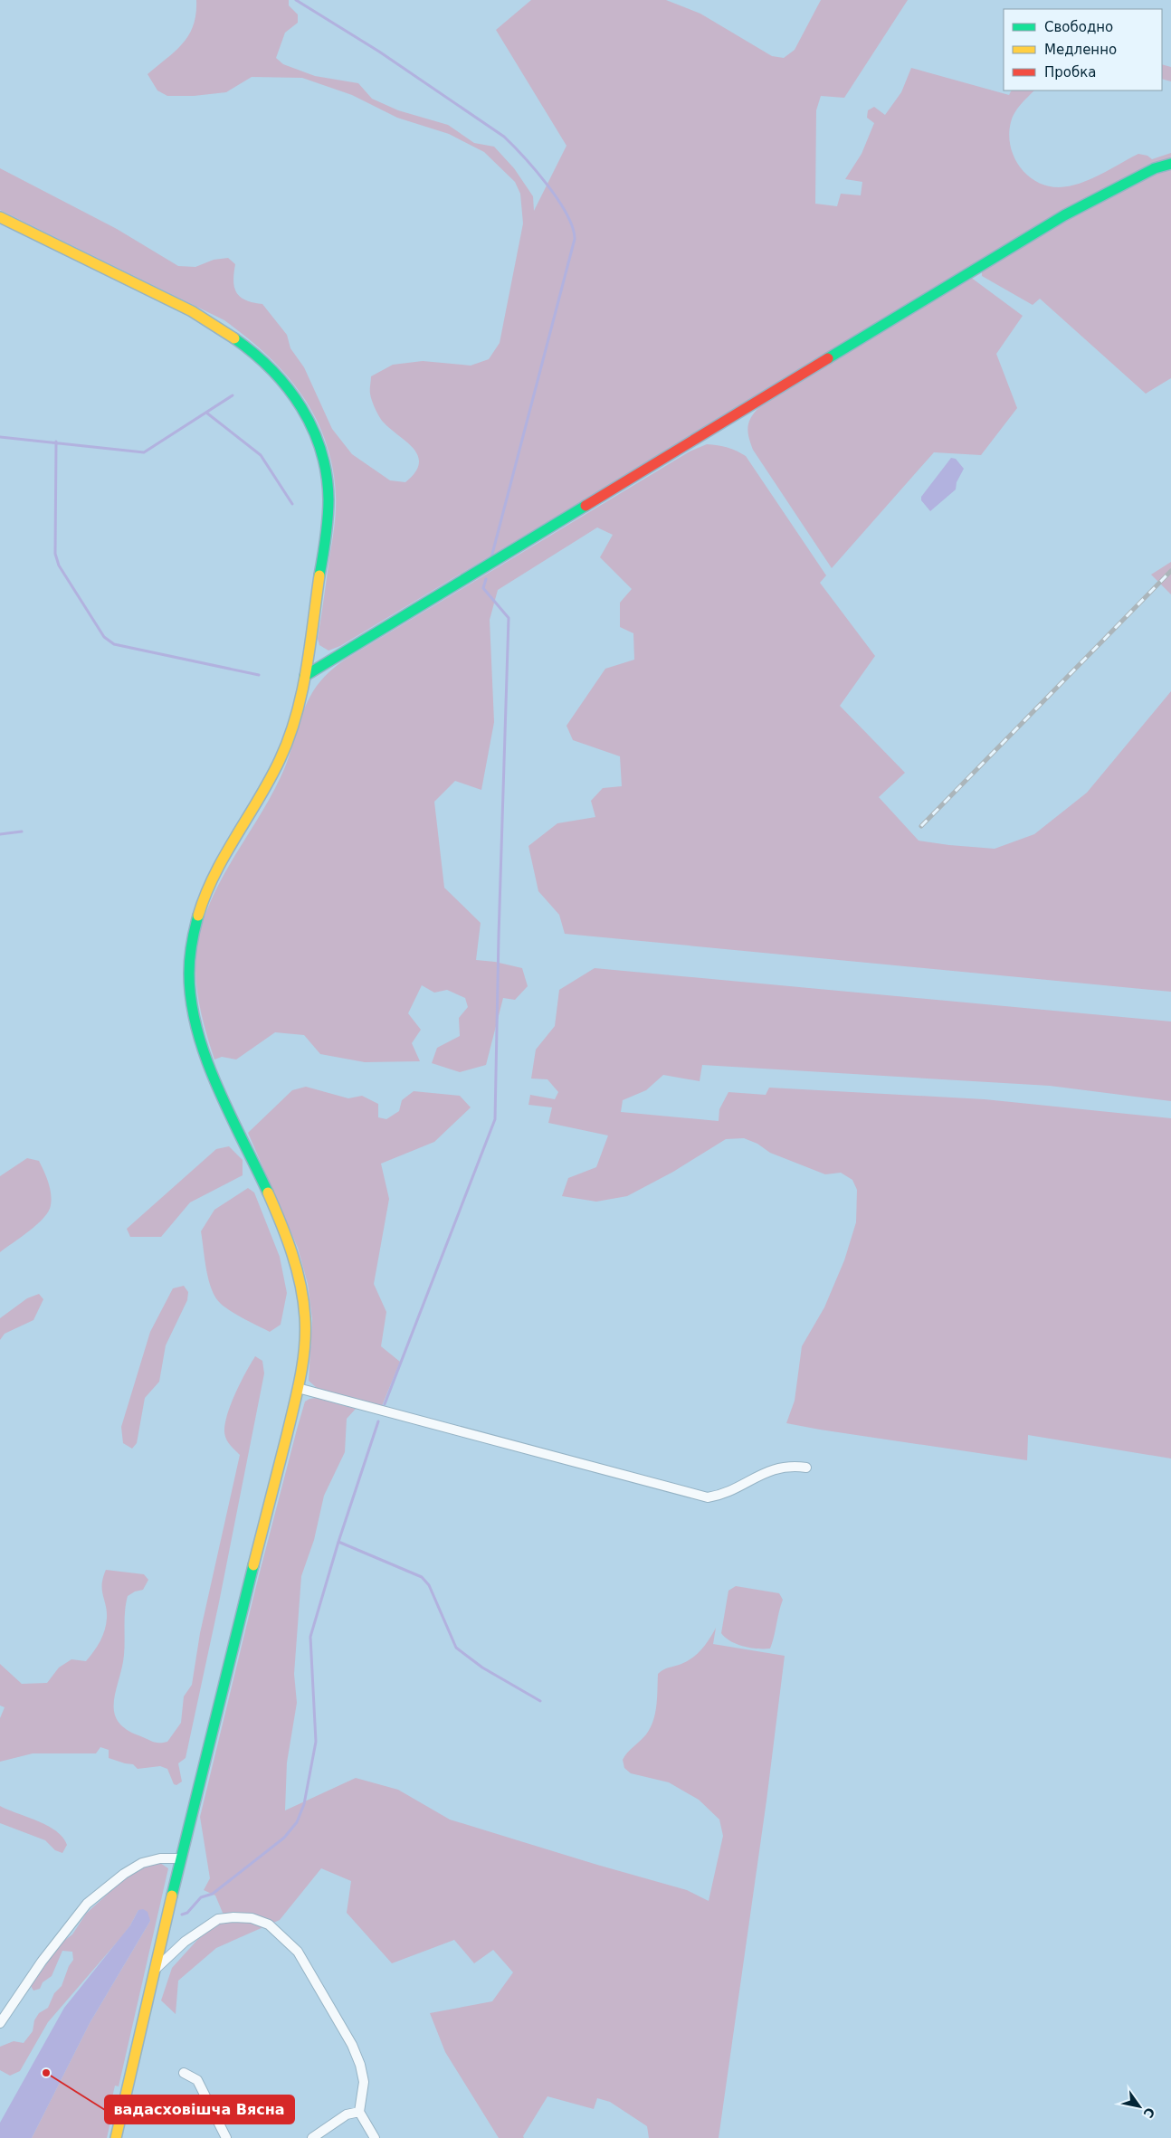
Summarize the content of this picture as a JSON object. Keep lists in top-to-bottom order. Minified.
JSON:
{"places":["вадасховішча Вясна"],"legend":["Свободно","Медленно","Пробка"],"north":"bottom right"}
